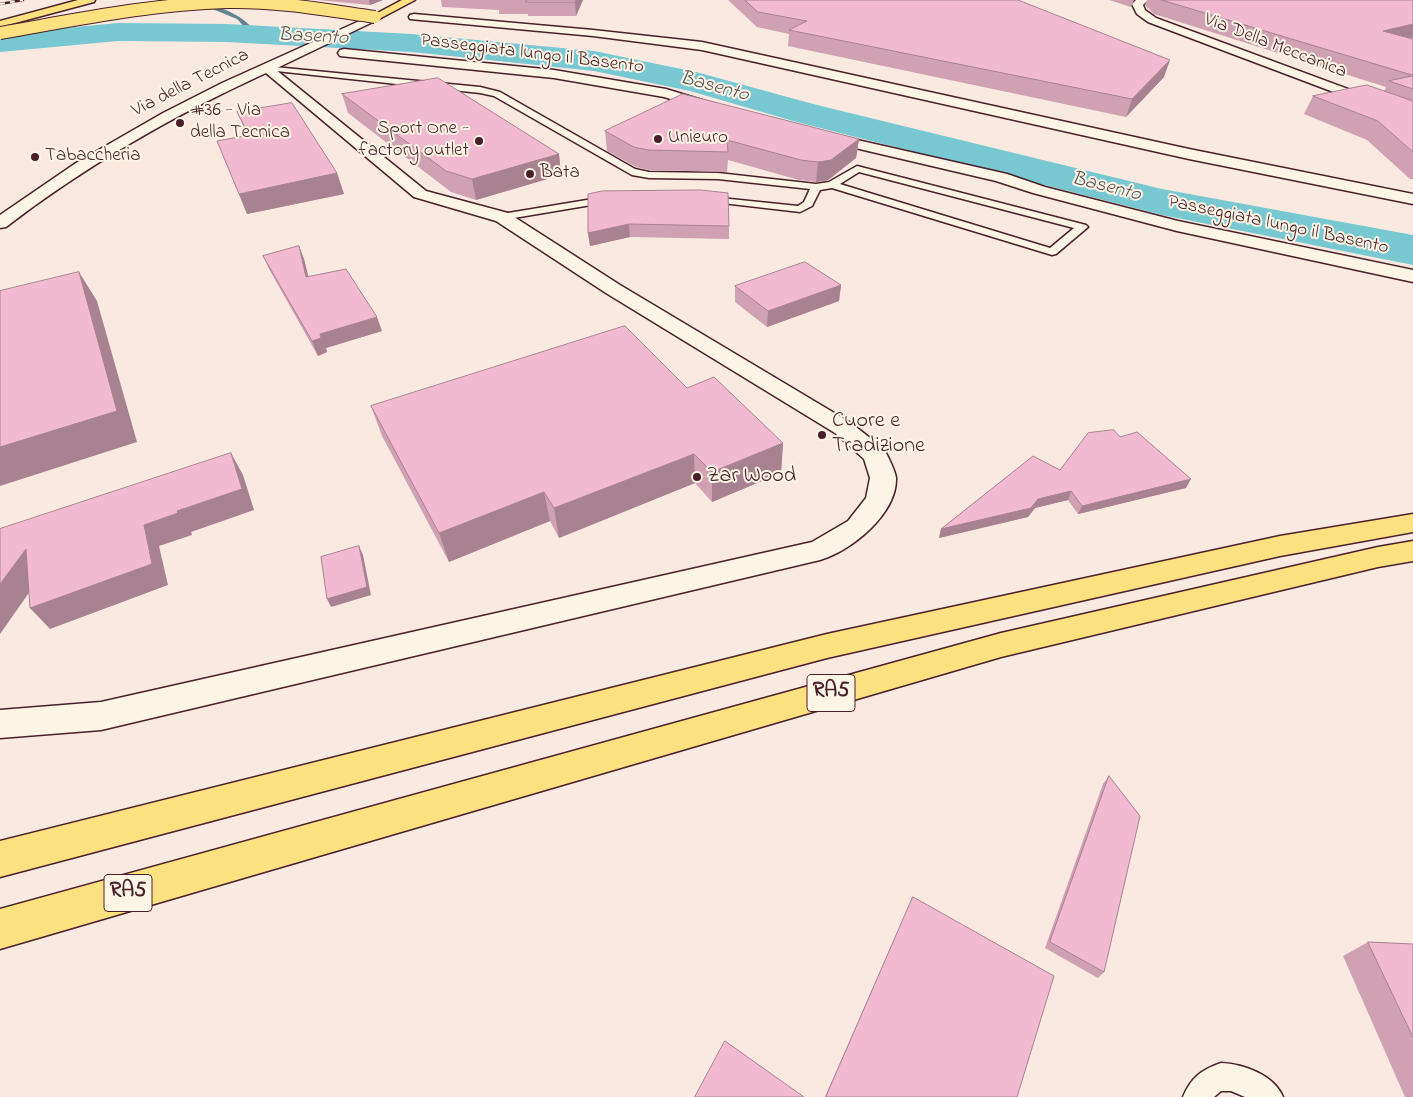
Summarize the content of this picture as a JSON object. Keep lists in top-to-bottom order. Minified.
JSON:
{"streets":{"main road":["Via della Tecnica","RA5"],"street":["Via Della Meccanica","Passeggiata lungo il Basento"]},"water":["Basento"],"places":["#36 - Via della Tecnica","Unieuro","Sport One - factory outlet","Tabaccheria","Bata","Cuore e Tradizione","Zar Wood"]}
